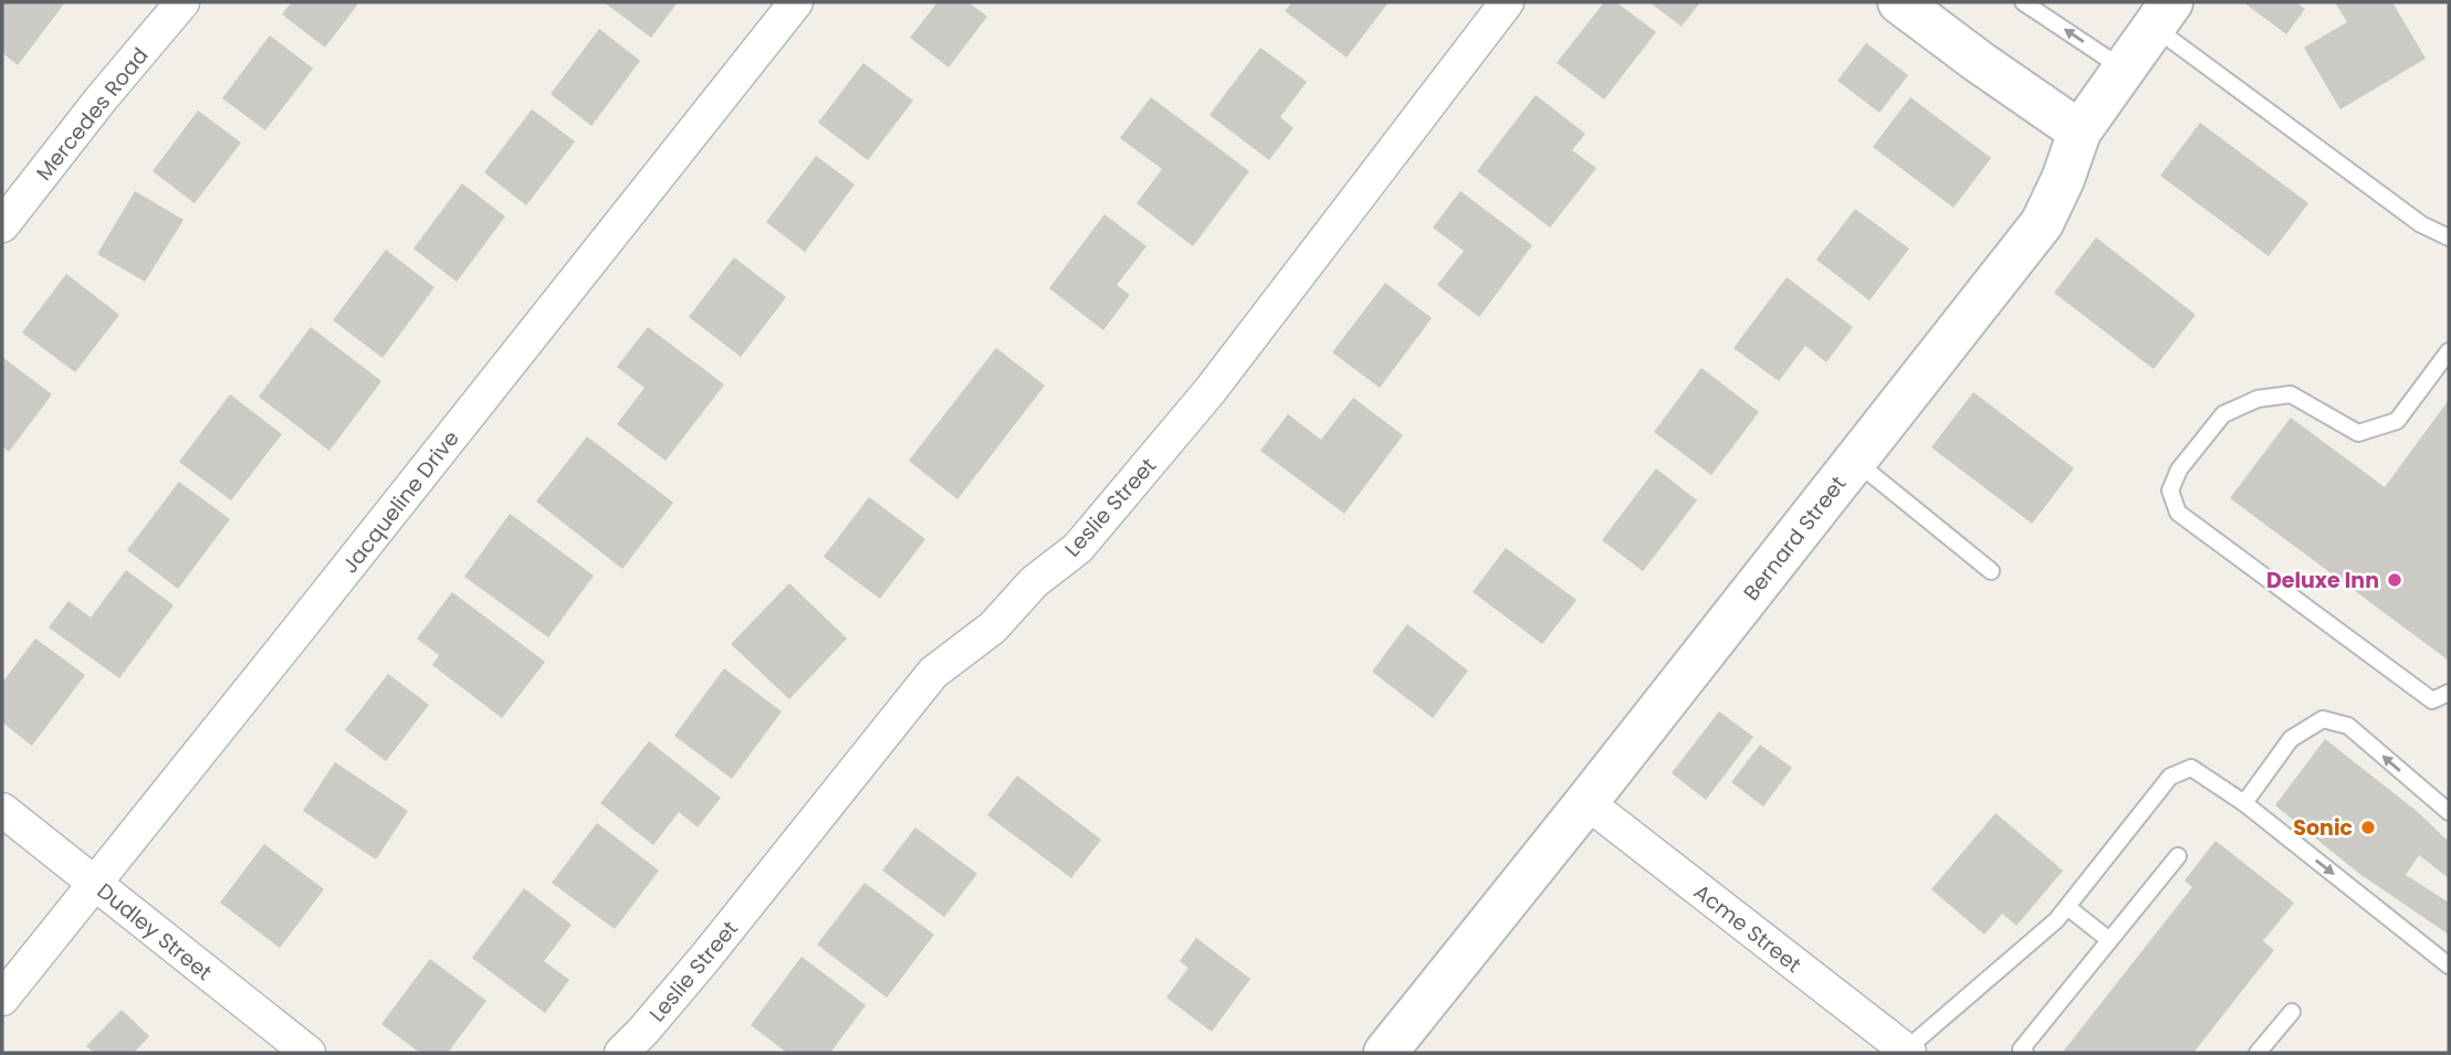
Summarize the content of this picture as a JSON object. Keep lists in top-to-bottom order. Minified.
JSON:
{"streets":{"street":["Mercedes Road","Jacqueline Drive","Leslie Street","Bernard Street","Acme Street","Dudley Street"]},"crossings":[["Jacqueline Drive","Dudley Street"],["Bernard Street","Acme Street"]],"places":["Deluxe Inn","Sonic"]}
